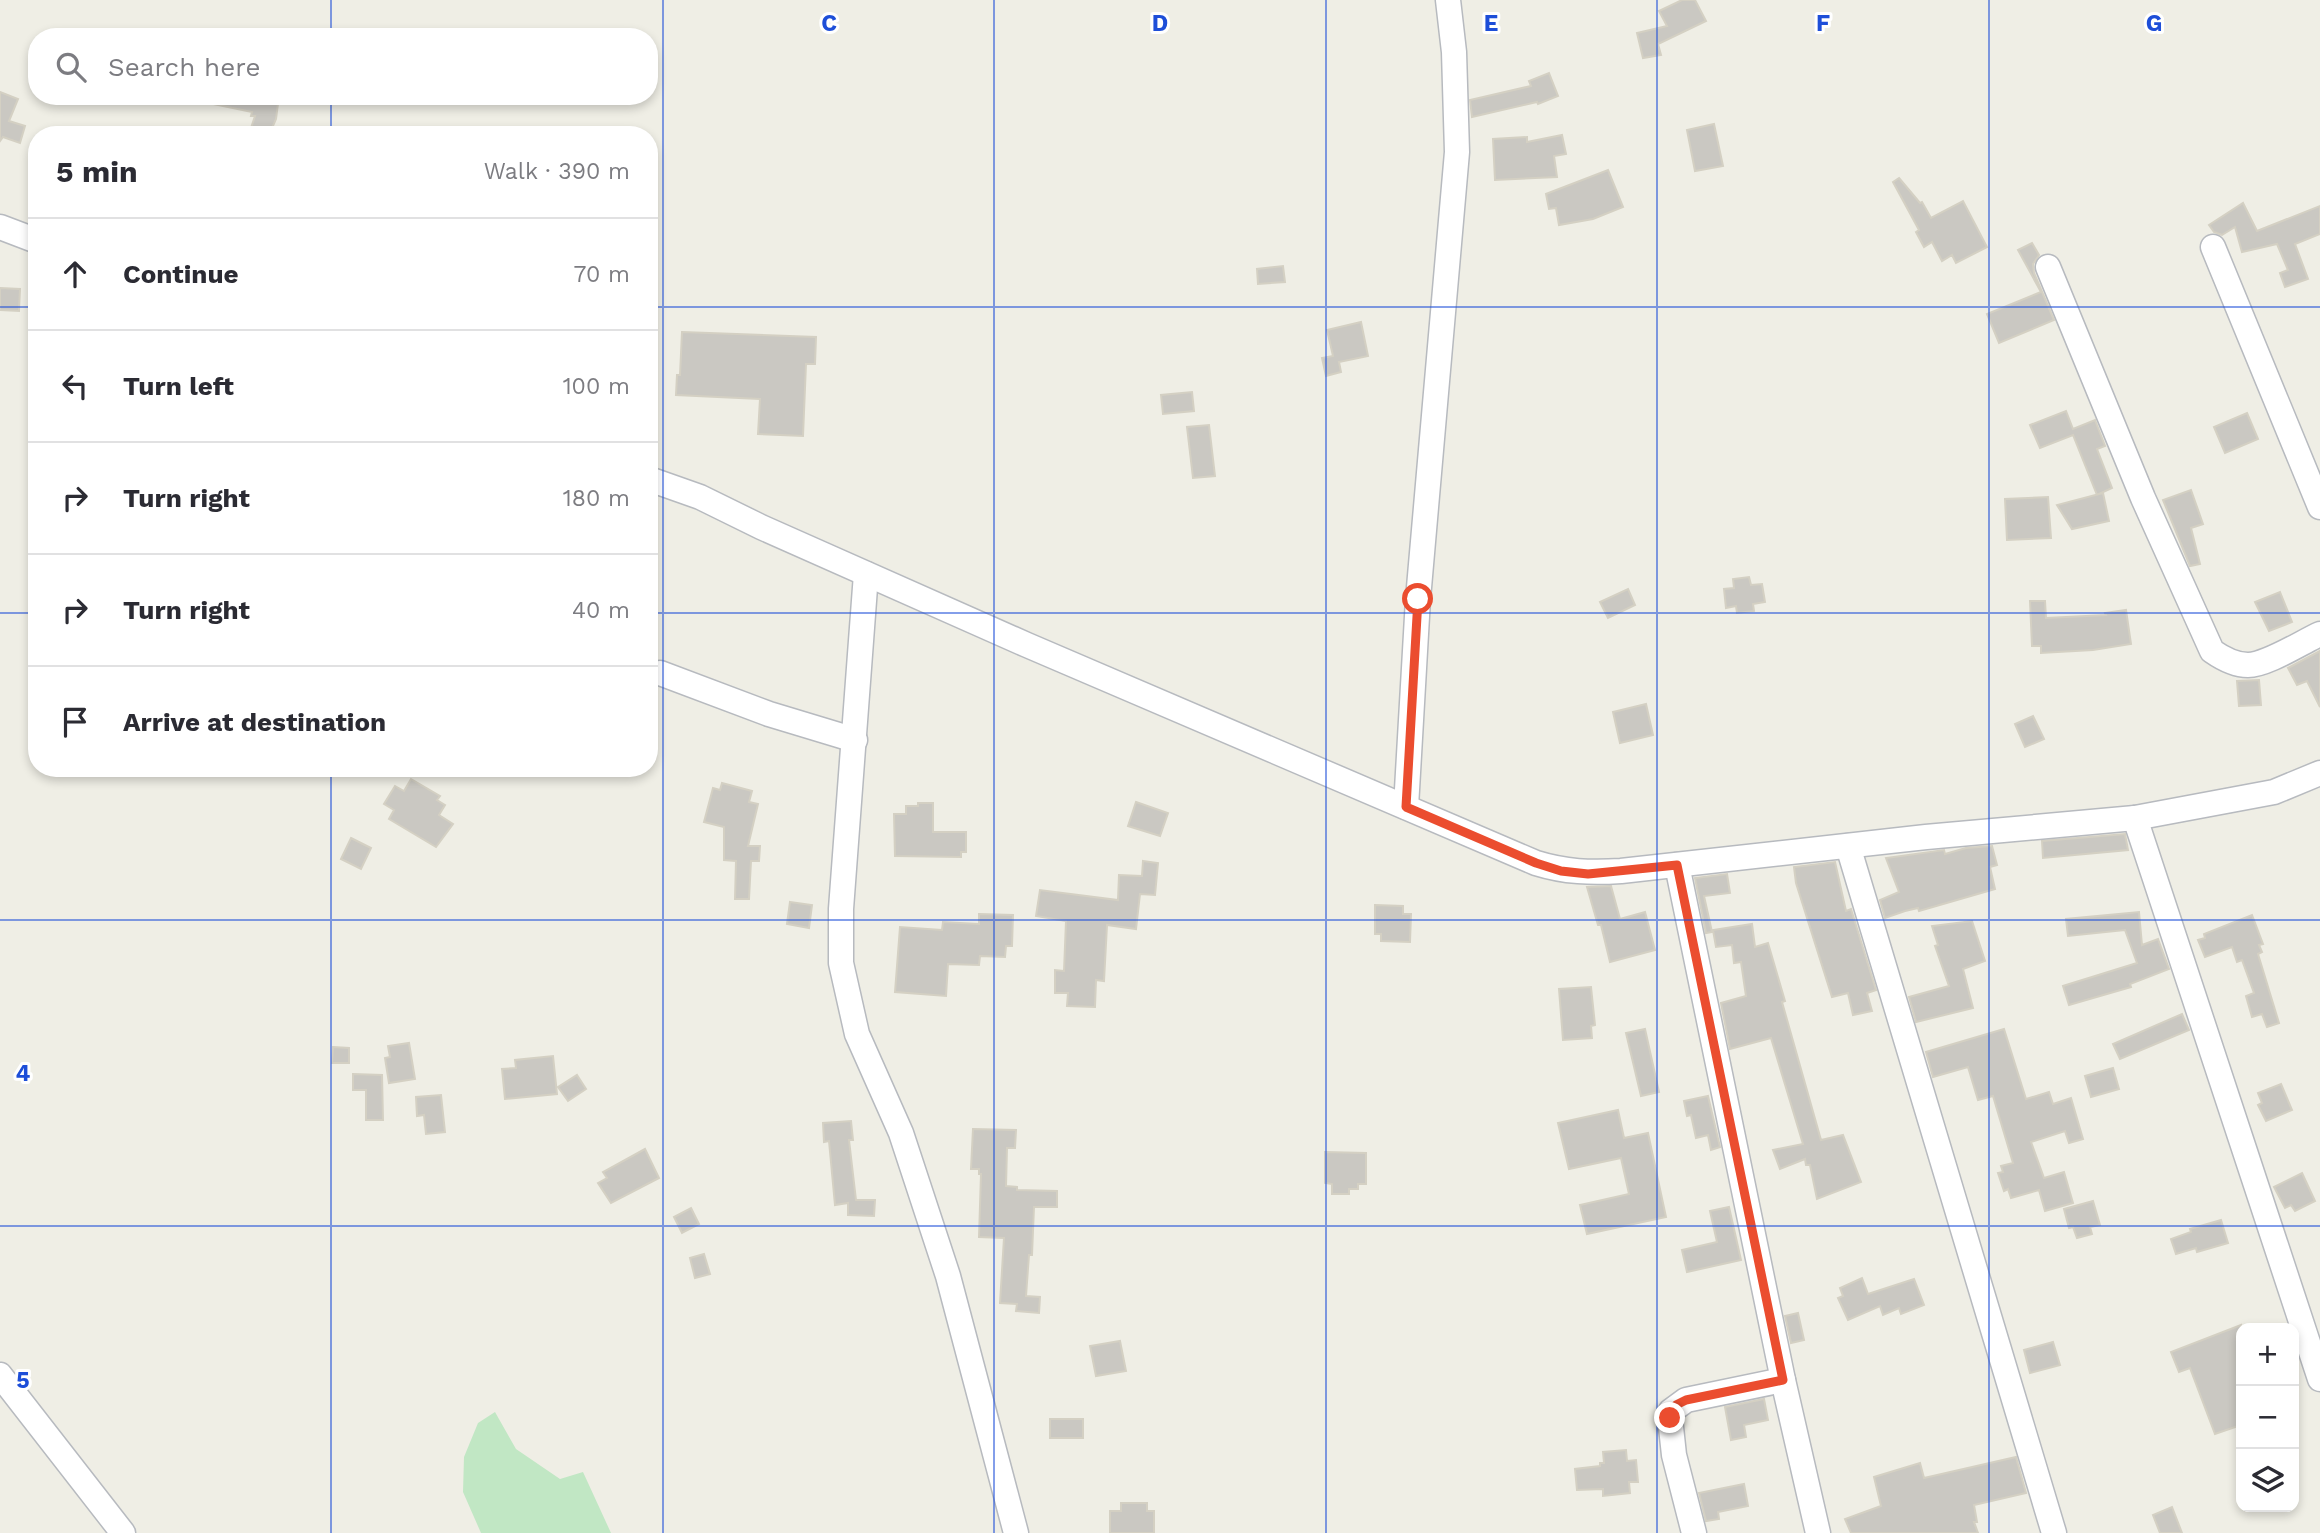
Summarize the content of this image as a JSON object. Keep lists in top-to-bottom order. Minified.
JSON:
{"page":{"search":"Search here","heading":["5 min","Walk · 390 m"],"list":[["Continue","70 m"],["Turn left","100 m"],["Turn right","180 m"],["Turn right","40 m"],"Arrive at destination"],"map_buttons":["+","−"]},"grid":{"columns":["C","D","E","F","G"],"rows":["4","5"]}}
